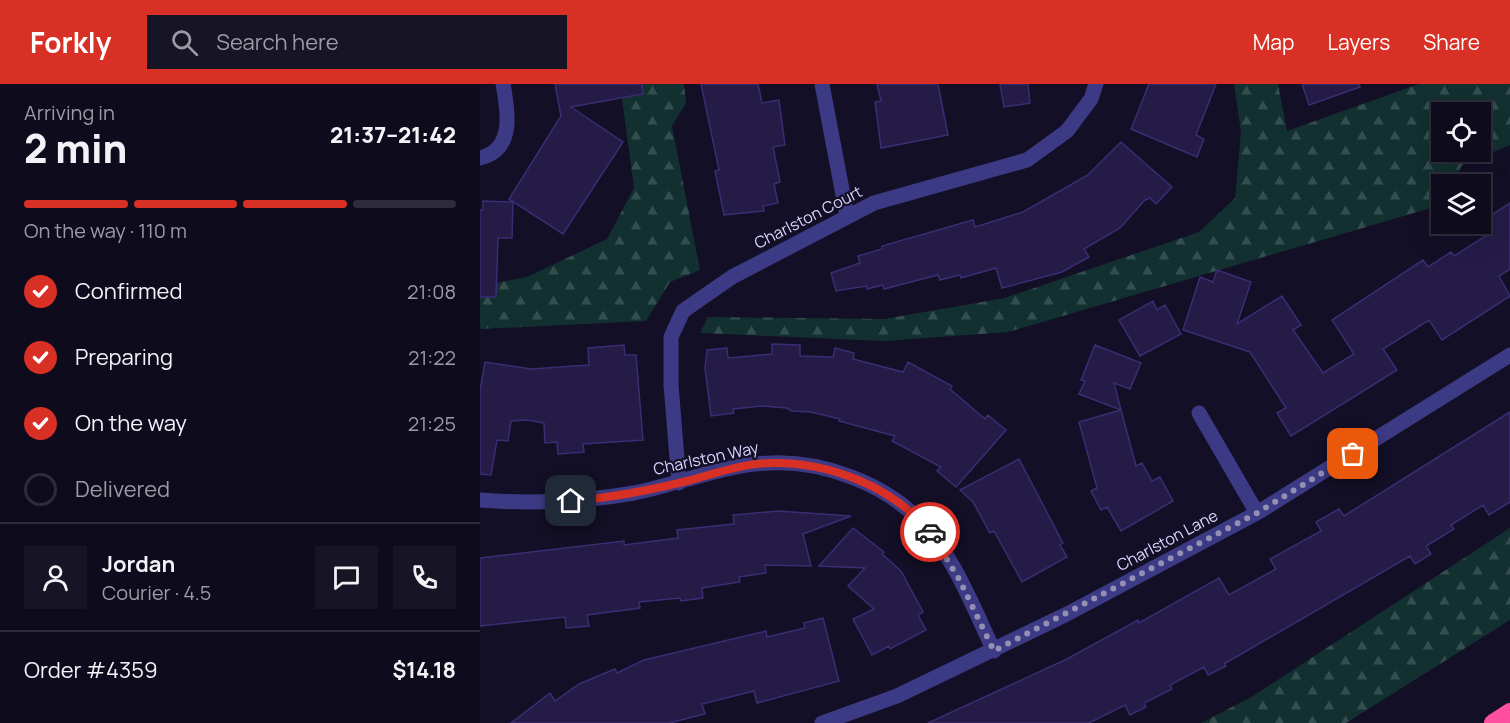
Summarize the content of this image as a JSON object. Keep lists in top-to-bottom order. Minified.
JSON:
{"streets":{"street":["Charlston Court","Charlston Way","Charlston Lane"]},"crossings":[["Charlston Court","Charlston Way"],["Charlston Way","Charlston Lane"]],"page":{"header":"Forkly","search":"Search here","nav":["Map","Layers","Share"],"heading":["2 min","Arriving in","21:37–21:42"],"panel":["Jordan","Courier · 4.5","Order #4359","$14.18"],"bar":"On the way · 110 m","list":[["Confirmed","21:08"],["Preparing","21:22"],["On the way","21:25"],"Delivered"]}}
